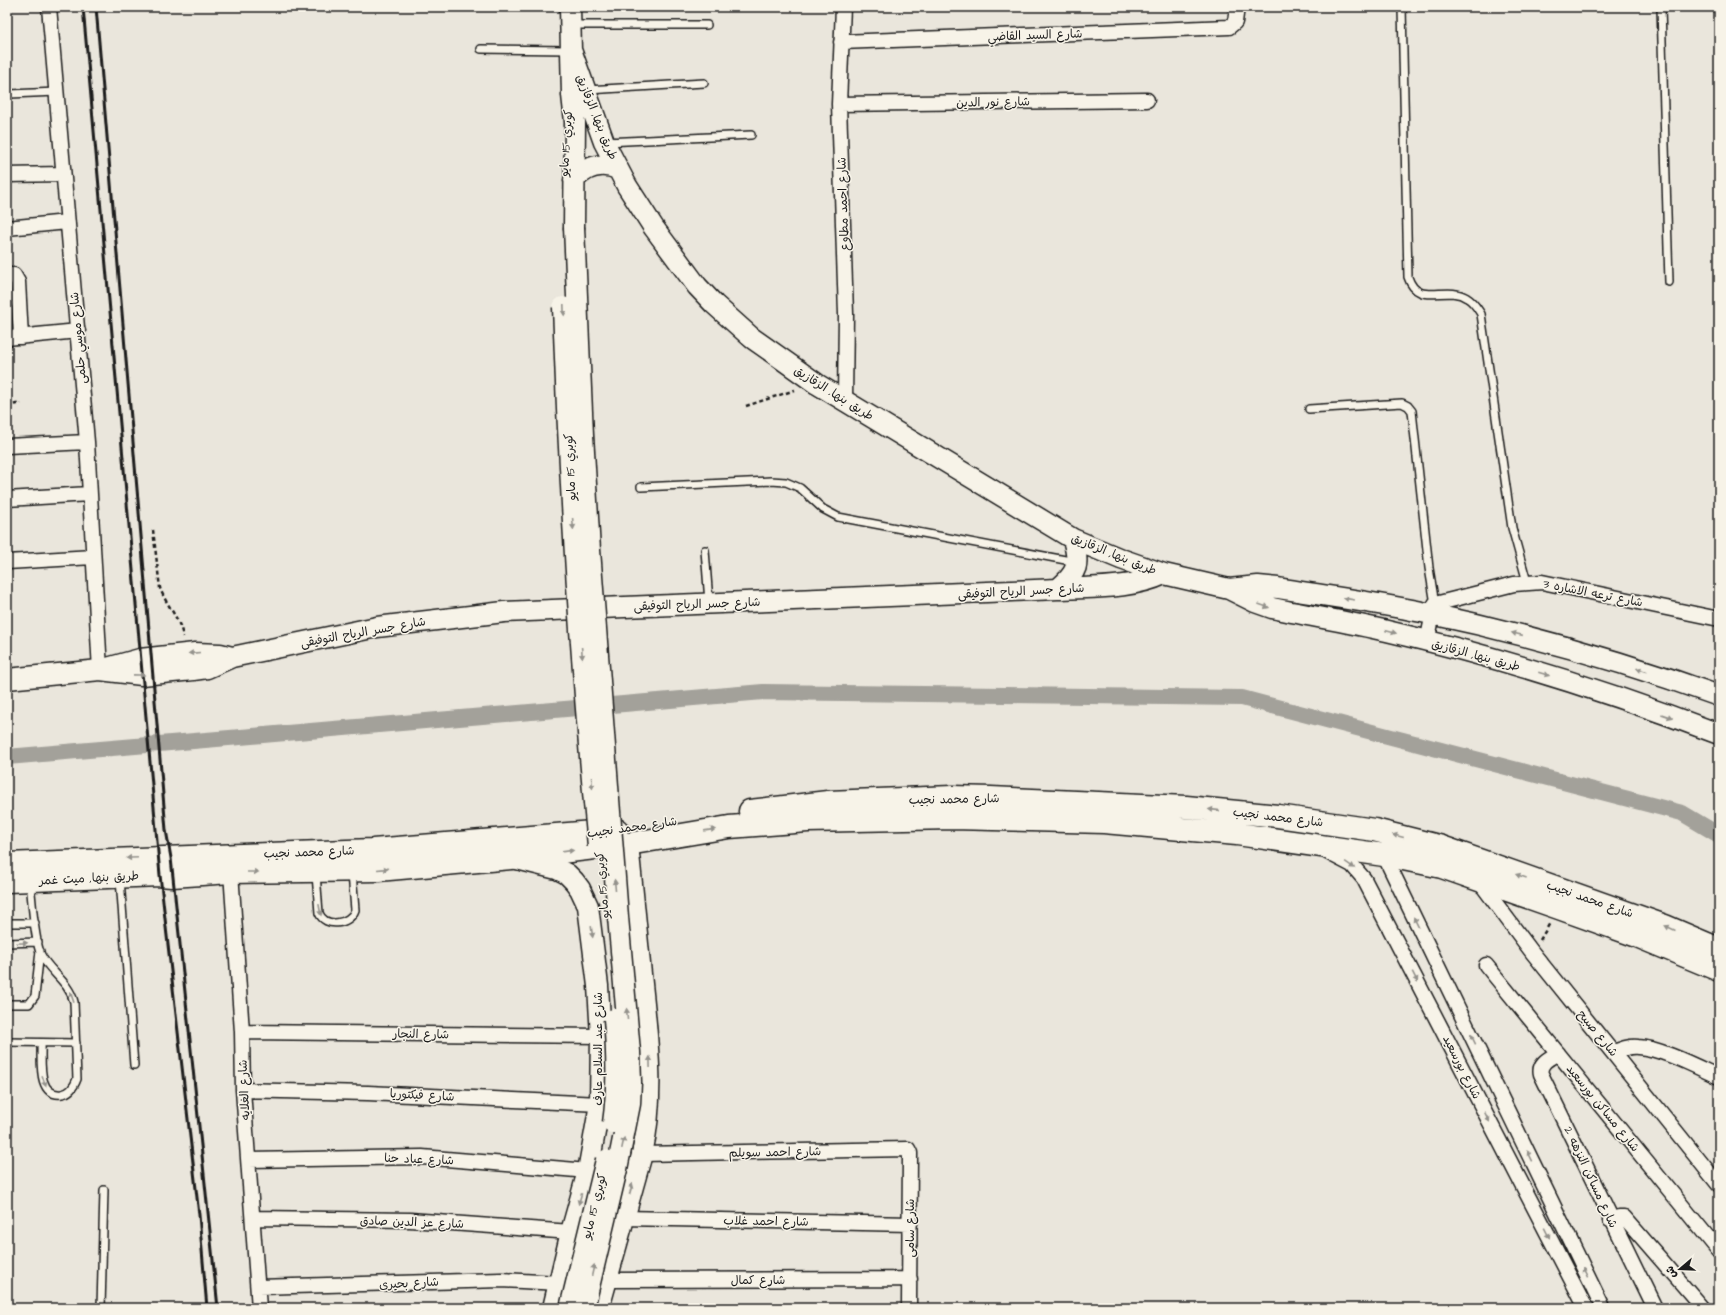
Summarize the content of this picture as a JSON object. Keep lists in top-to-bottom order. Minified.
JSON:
{"streets":{"highway":["شارع محمد نجيب","طريق بنها, ميت غمر"],"main road":["طريق بنها, الزقازيق","كوبري 15 مايو","شارع جسر الرياح التوفيقى","شارع عبد السلام عارف"],"street":["شارع السيد القاضي","شارع نور الدين","شارع احمد مطاوع","شارع موسي حلمى","شارع ترعه الاشاره 3","شارع صبيح","شارع النجار","شارع بورسعيد","شارع الغلايه","شارع فيكتوريا","شارع مساكن بورسعيد","شارع احمد سويلم","شارع عياد حنا","شارع مساكن النزهه 2","شارع احمد غلاب","شارع عز الدين صادق","شارع سامى","شارع كمال","شارع بحيرى"]},"crossings":[["شارع السيد القاضي","شارع احمد مطاوع"],["شارع نور الدين","شارع احمد مطاوع"],["طريق بنها, الزقازيق","كوبري 15 مايو"],["طريق بنها, الزقازيق","شارع احمد مطاوع"],["طريق بنها, الزقازيق","شارع جسر الرياح التوفيقى"],["طريق بنها, الزقازيق","شارع ترعه الاشاره 3"],["شارع موسي حلمى","شارع جسر الرياح التوفيقى"],["شارع محمد نجيب","طريق بنها, ميت غمر"],["شارع محمد نجيب","شارع صبيح"],["شارع محمد نجيب","شارع عبد السلام عارف"],["شارع محمد نجيب","شارع بورسعيد"],["شارع محمد نجيب","شارع الغلايه"],["شارع النجار","شارع عبد السلام عارف"],["شارع النجار","شارع الغلايه"],["شارع عبد السلام عارف","شارع فيكتوريا"],["شارع عبد السلام عارف","شارع عياد حنا"],["شارع عبد السلام عارف","شارع عز الدين صادق"],["شارع عبد السلام عارف","شارع بحيرى"],["شارع الغلايه","شارع فيكتوريا"],["شارع الغلايه","شارع عياد حنا"],["شارع الغلايه","شارع عز الدين صادق"],["شارع الغلايه","شارع بحيرى"],["شارع مساكن بورسعيد","شارع مساكن النزهه 2"],["شارع احمد سويلم","شارع سامى"],["شارع احمد غلاب","شارع سامى"],["شارع سامى","شارع كمال"]],"north":"left"}
